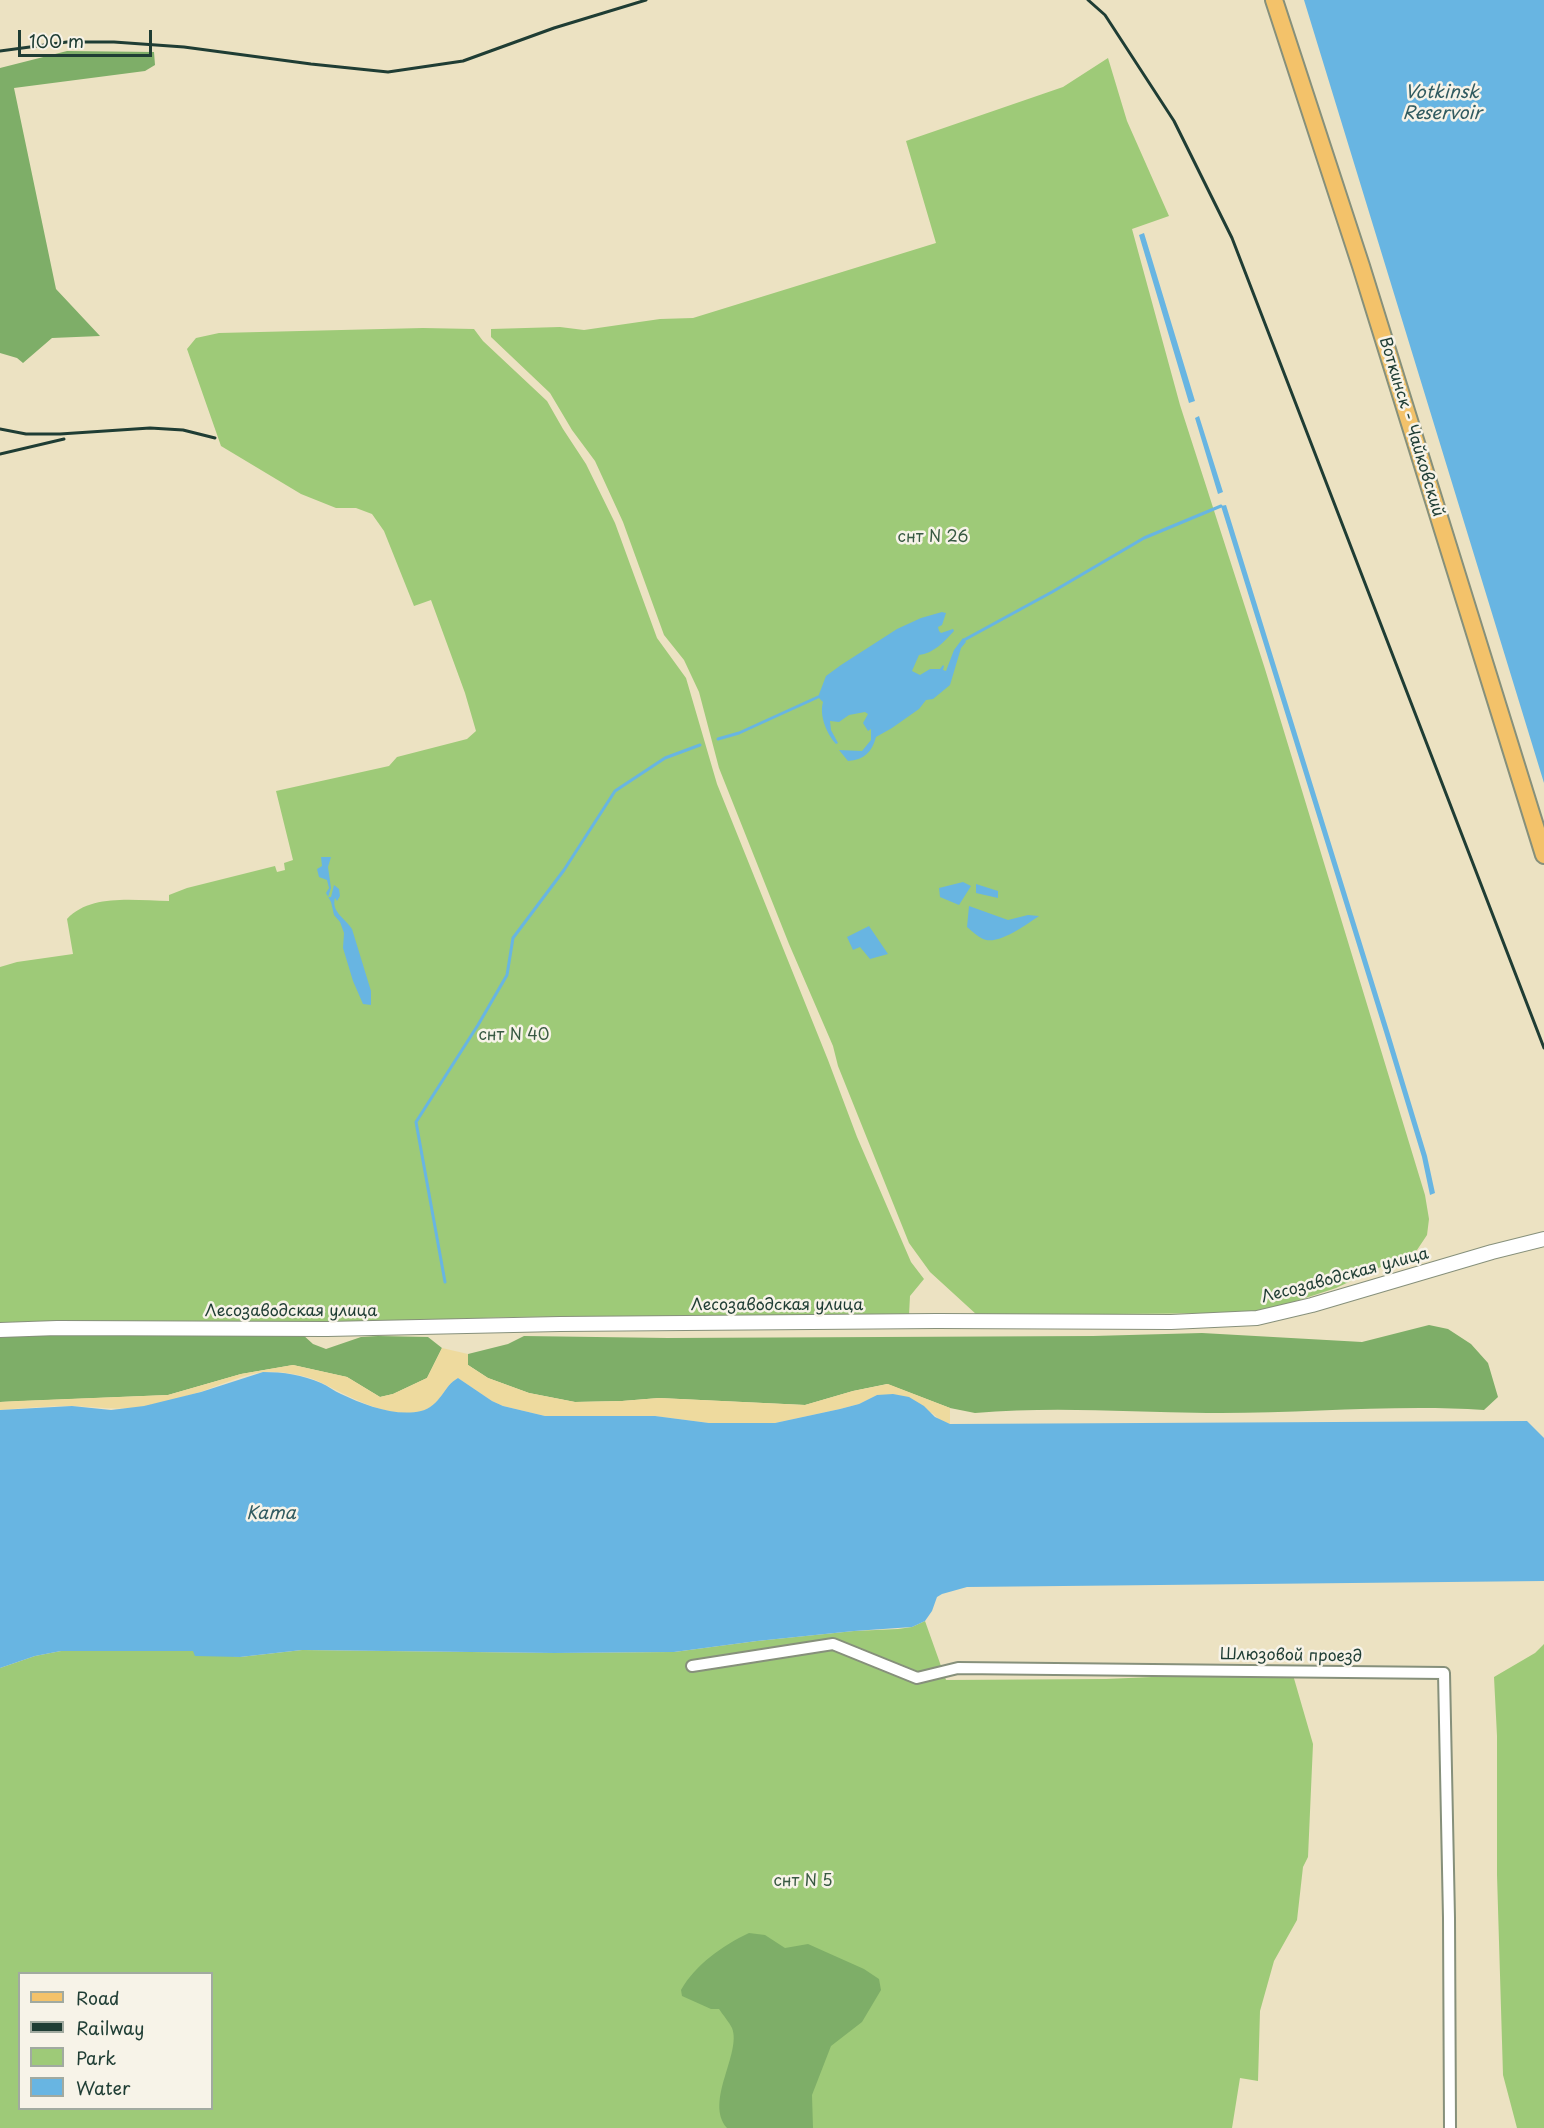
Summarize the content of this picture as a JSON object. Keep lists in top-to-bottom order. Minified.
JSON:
{"streets":{"main road":["Воткинск - Чайковский"],"street":["Лесозаводская улица","Шлюзовой проезд"]},"water":["Votkinsk Reservoir","Kama"],"parks":["снт N 26","снт N 40","снт N 5"],"legend":["Road","Railway","Park","Water"],"scale_bar":"100 m"}
